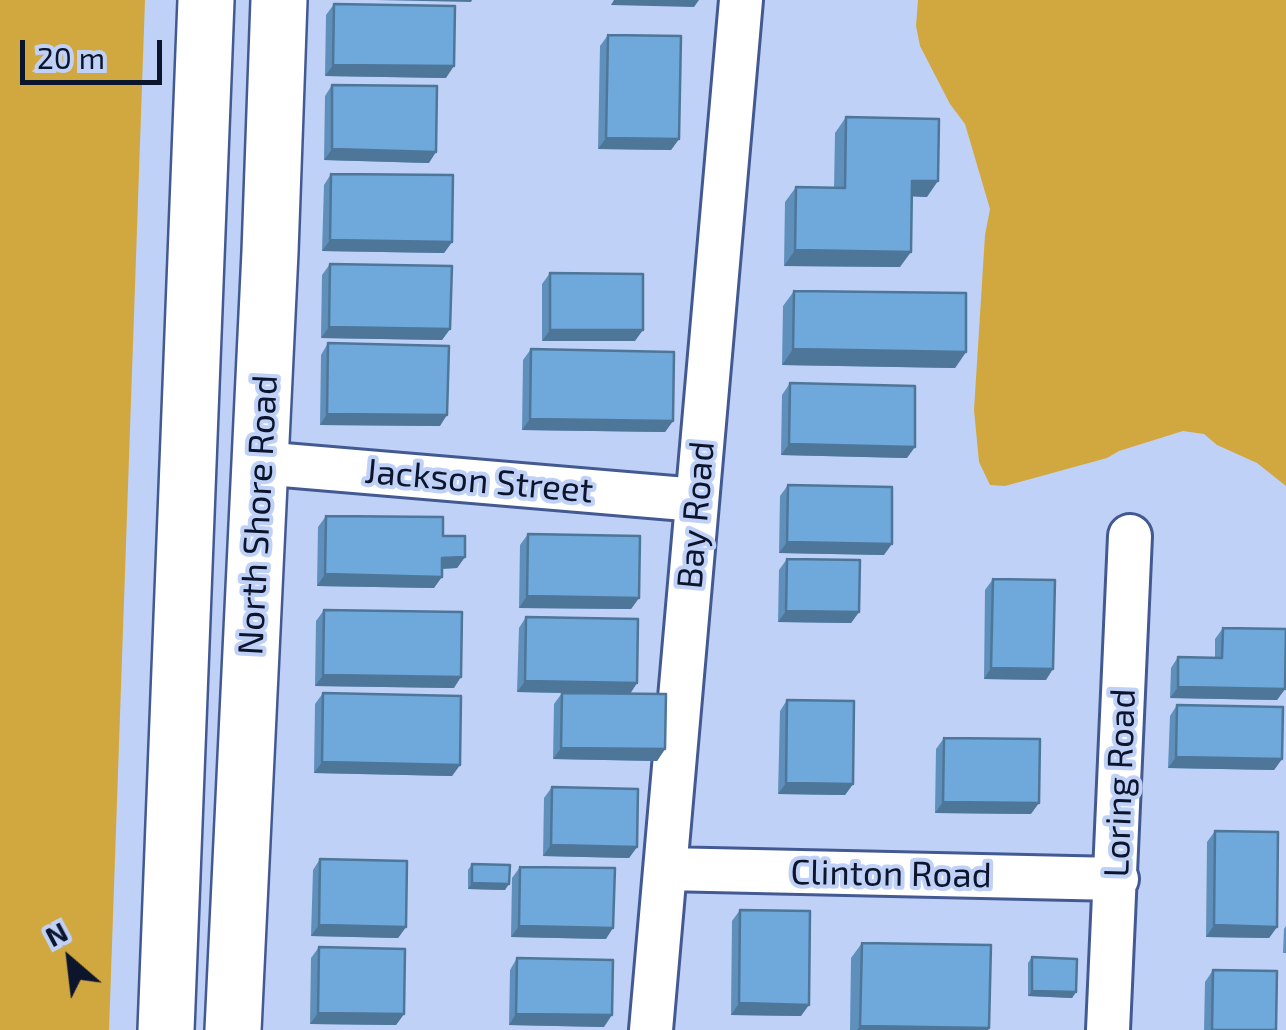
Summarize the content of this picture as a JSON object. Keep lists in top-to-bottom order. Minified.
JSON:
{"streets":{"highway":["North Shore Road"],"street":["Jackson Street","Bay Road","Loring Road","Clinton Road"]},"crossings":[["Jackson Street","North Shore Road"],["Jackson Street","Bay Road"],["Bay Road","Clinton Road"],["Loring Road","Clinton Road"]],"scale_bar":"20 m","north":"top left"}
